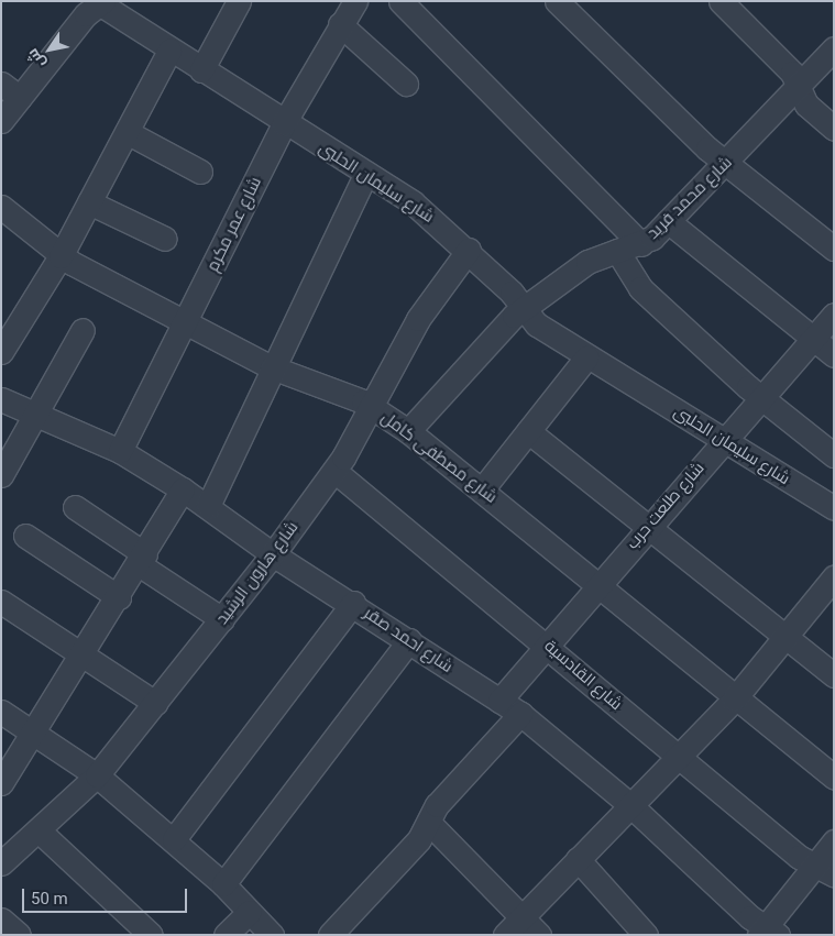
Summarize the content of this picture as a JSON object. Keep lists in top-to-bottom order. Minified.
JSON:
{"streets":{"street":["شارع سليمان الحلبى","شارع محمد فريد","شارع عمر مكرم","شارع مصطفى كامل","شارع طلعت حرب","شارع هارون الرشيد","شارع احمد صقر","شارع القادسية"]},"crossings":[["شارع سليمان الحلبى","شارع محمد فريد"],["شارع سليمان الحلبى","شارع عمر مكرم"],["شارع سليمان الحلبى","شارع طلعت حرب"],["شارع سليمان الحلبى","شارع هارون الرشيد"],["شارع محمد فريد","شارع مصطفى كامل"],["شارع عمر مكرم","شارع مصطفى كامل"],["شارع عمر مكرم","شارع احمد صقر"],["شارع مصطفى كامل","شارع طلعت حرب"],["شارع مصطفى كامل","شارع هارون الرشيد"],["شارع طلعت حرب","شارع احمد صقر"],["شارع طلعت حرب","شارع القادسية"],["شارع هارون الرشيد","شارع احمد صقر"],["شارع هارون الرشيد","شارع القادسية"]],"scale_bar":"50 m","north":"bottom left"}
